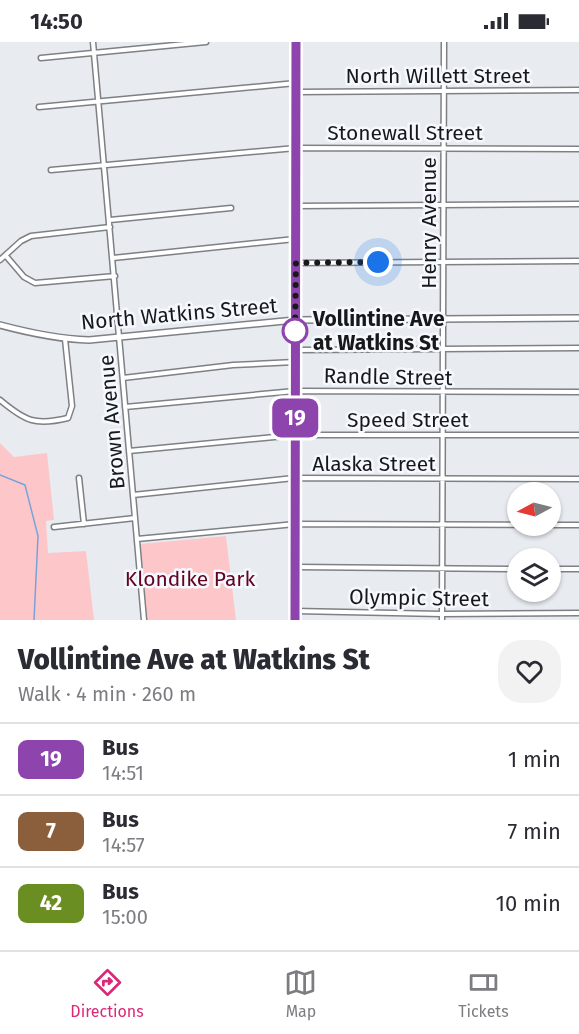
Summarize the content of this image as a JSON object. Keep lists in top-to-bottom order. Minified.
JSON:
{"streets":{"main road":["North Watkins Street"],"street":["North Willett Street","Stonewall Street","Henry Avenue","Randle Street","Speed Street","Brown Avenue","Alaska Street","Olympic Street"]},"crossings":[["North Willett Street","Henry Avenue"],["Stonewall Street","Henry Avenue"],["Stonewall Street","Brown Avenue"],["Henry Avenue","North Watkins Street"],["Henry Avenue","Randle Street"],["Henry Avenue","Speed Street"],["Henry Avenue","Alaska Street"],["Henry Avenue","Olympic Street"],["North Watkins Street","Brown Avenue"],["Randle Street","Brown Avenue"],["Speed Street","Brown Avenue"],["Brown Avenue","Alaska Street"]],"parks":["Klondike Park"],"places":["Vollintine Ave at Watkins St"],"lines":["bus line 19"],"north":"left","page":{"status":"14:50","on_map":"19","heading":["Vollintine Ave at Watkins St","Walk · 4 min · 260 m"],"list":[{"mark":"19","name":"Bus","note":"14:51","value":"1 min"},{"mark":"7","name":"Bus","note":"14:57","value":"7 min"},{"mark":"42","name":"Bus","note":"15:00","value":"10 min"}],"tabs":["Directions","Map","Tickets"]}}
